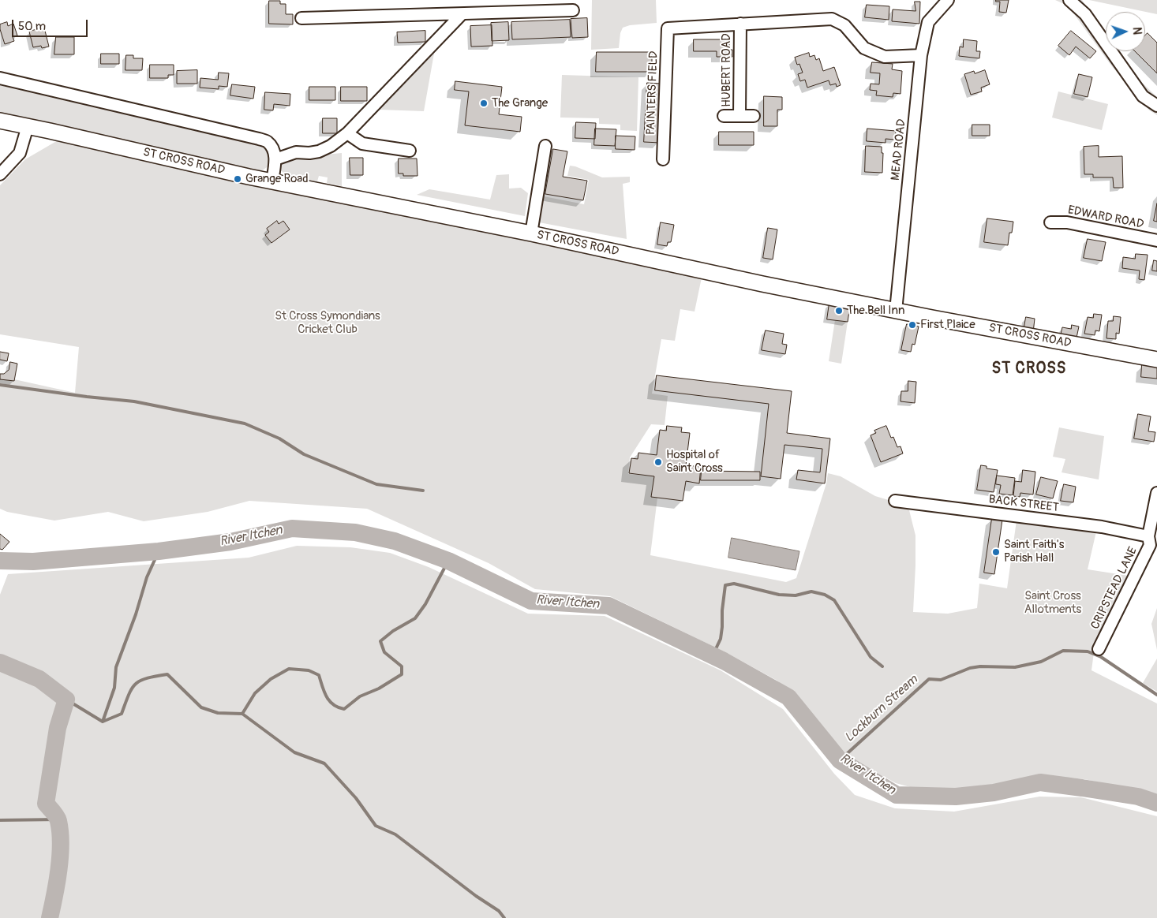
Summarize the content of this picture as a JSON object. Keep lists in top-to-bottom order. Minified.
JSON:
{"streets":{"main road":["ST CROSS ROAD"],"street":["HUBERT ROAD","PAINTERS FIELD","MEAD ROAD","EDWARD ROAD","BACK STREET","CRIPSTEAD LANE"]},"crossings":[["HUBERT ROAD","PAINTERS FIELD"],["HUBERT ROAD","MEAD ROAD"],["MEAD ROAD","ST CROSS ROAD"],["BACK STREET","CRIPSTEAD LANE"]],"districts":["ST CROSS"],"water":["River Itchen","Lockburn Stream"],"parks":["St Cross Symondians Cricket Club","Saint Cross Allotments"],"places":["The Grange","Grange Road","The Bell Inn","First Plaice","Hospital of Saint Cross","Saint Faith's Parish Hall"],"scale_bar":"50 m","north":"right"}
